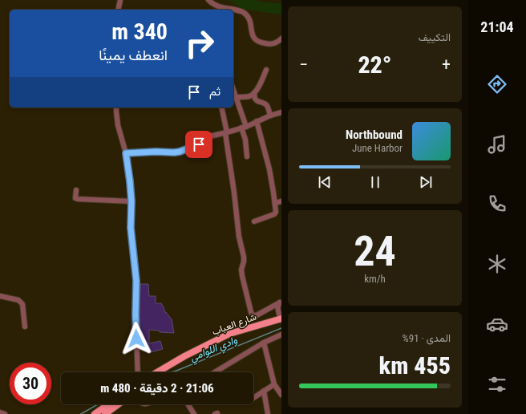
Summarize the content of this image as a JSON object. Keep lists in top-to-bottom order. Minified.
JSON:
{"streets":{"main road":["شارع العباب"]},"water":["وادي اللوامي"],"page":{"tabs":"21:04","tile":["التكييف",["24","km/h"],["المدى · 91%","455 km"]],"turn":["340 m","انعطف يمينًا"],"heat":["−","22°","+"],"then":"ثم","song":["Northbound","June Harbor"],"limit":"30","trip":"21:06 · 2 دقيقة · 480 m"}}
